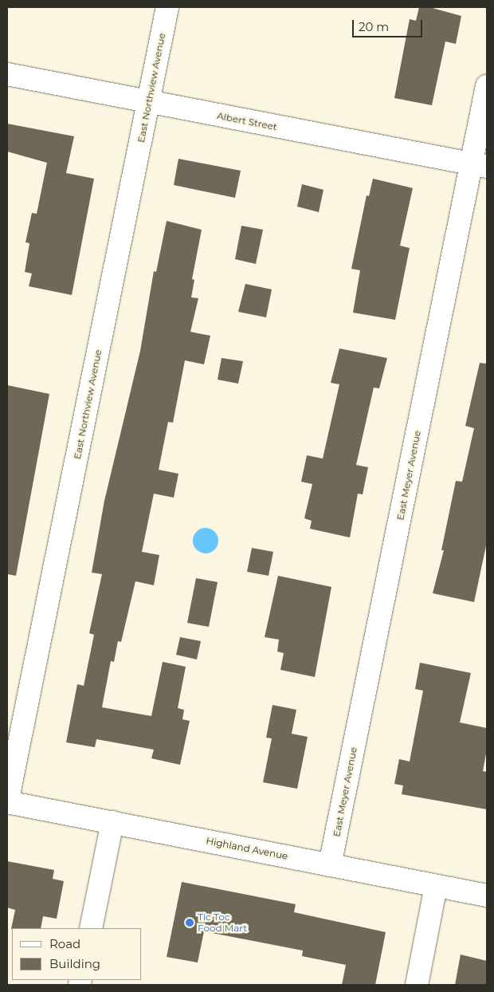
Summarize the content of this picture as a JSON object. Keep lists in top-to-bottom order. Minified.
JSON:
{"streets":{"street":["East Northview Avenue","Albert Street","East Meyer Avenue","Highland Avenue"]},"crossings":[["East Northview Avenue","Albert Street"],["East Northview Avenue","Highland Avenue"],["Albert Street","East Meyer Avenue"],["East Meyer Avenue","Highland Avenue"]],"places":["Tic Toc Food Mart"],"legend":["Road","Building"],"scale_bar":"20 m"}
